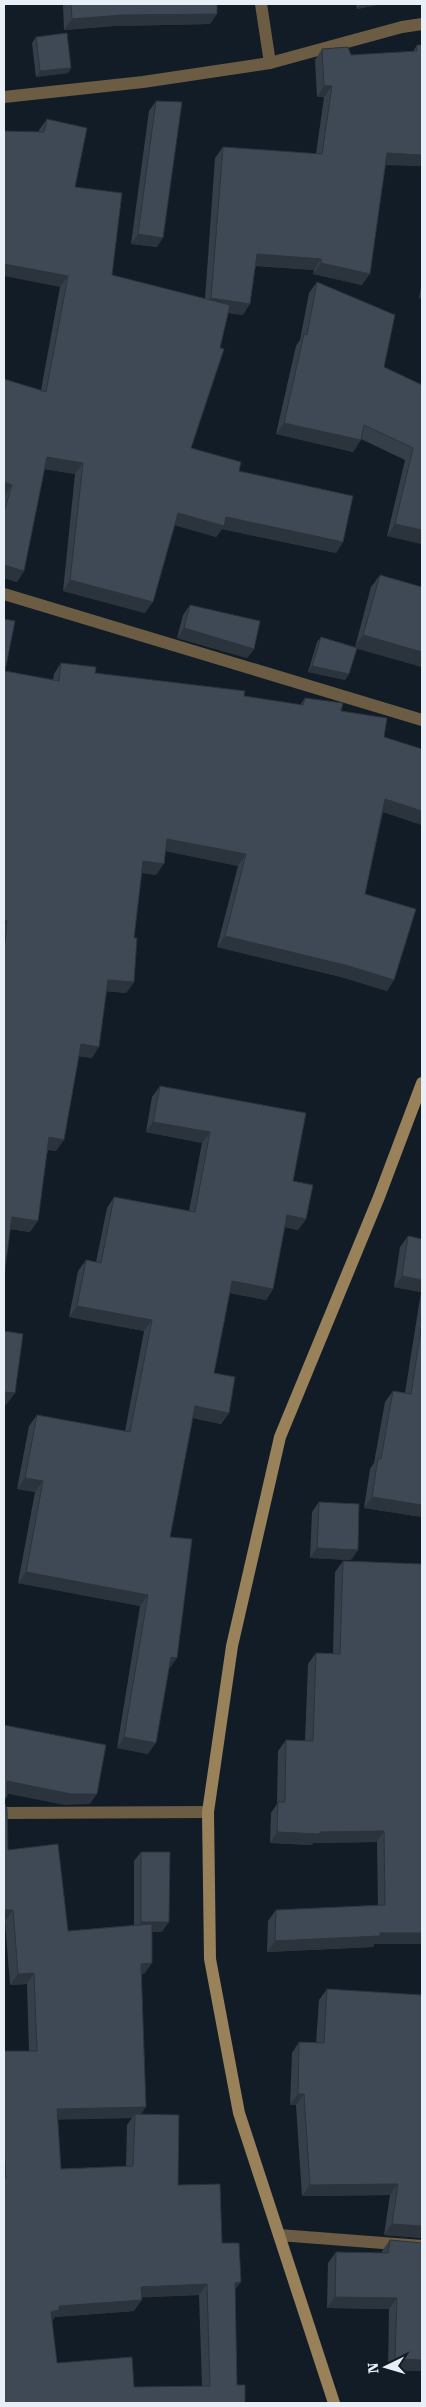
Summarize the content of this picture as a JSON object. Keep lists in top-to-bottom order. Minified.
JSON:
{"north":"left"}
